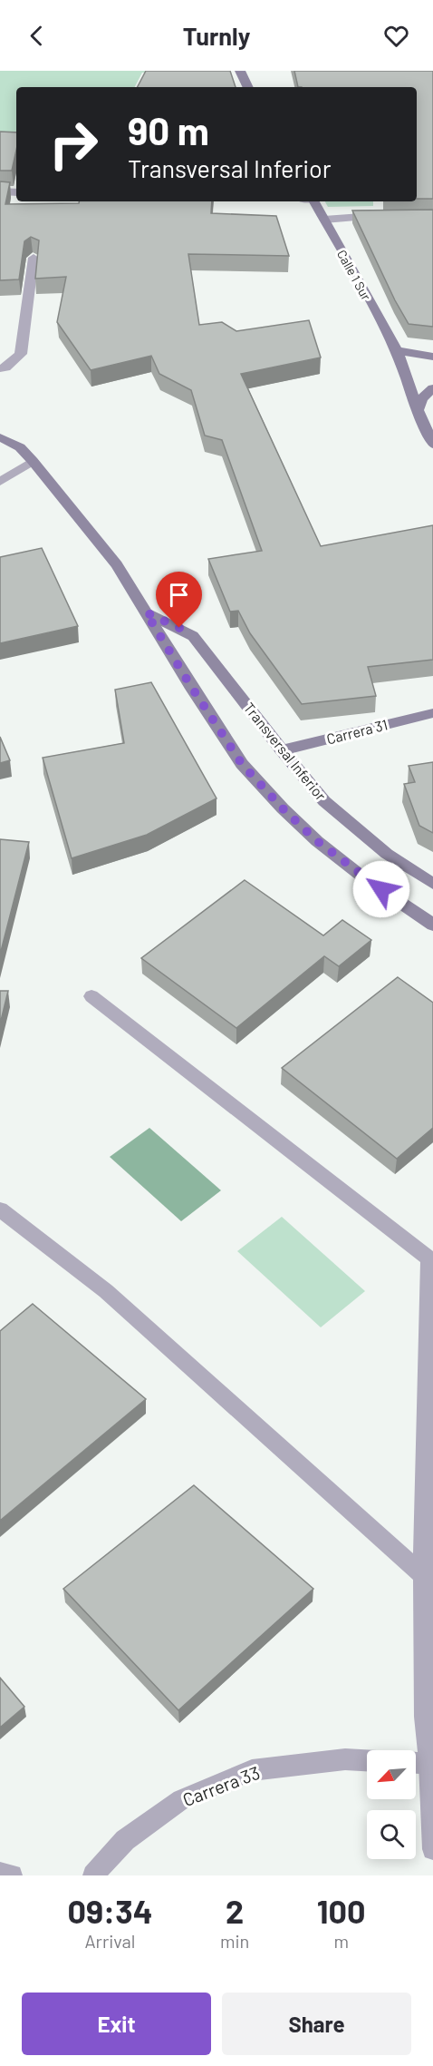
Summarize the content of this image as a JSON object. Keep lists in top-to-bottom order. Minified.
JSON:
{"streets":{"main road":["Calle 1 Sur","Carrera 31","Transversal Inferior"],"street":["Carrera 33"]},"crossings":[["Carrera 31","Transversal Inferior"]],"north":"bottom left","page":{"header":"Turnly","turn":["90 m","Transversal Inferior"],"eta":["09:34","Arrival","2","min","100","m"],"buttons":["Exit","Share"]}}
